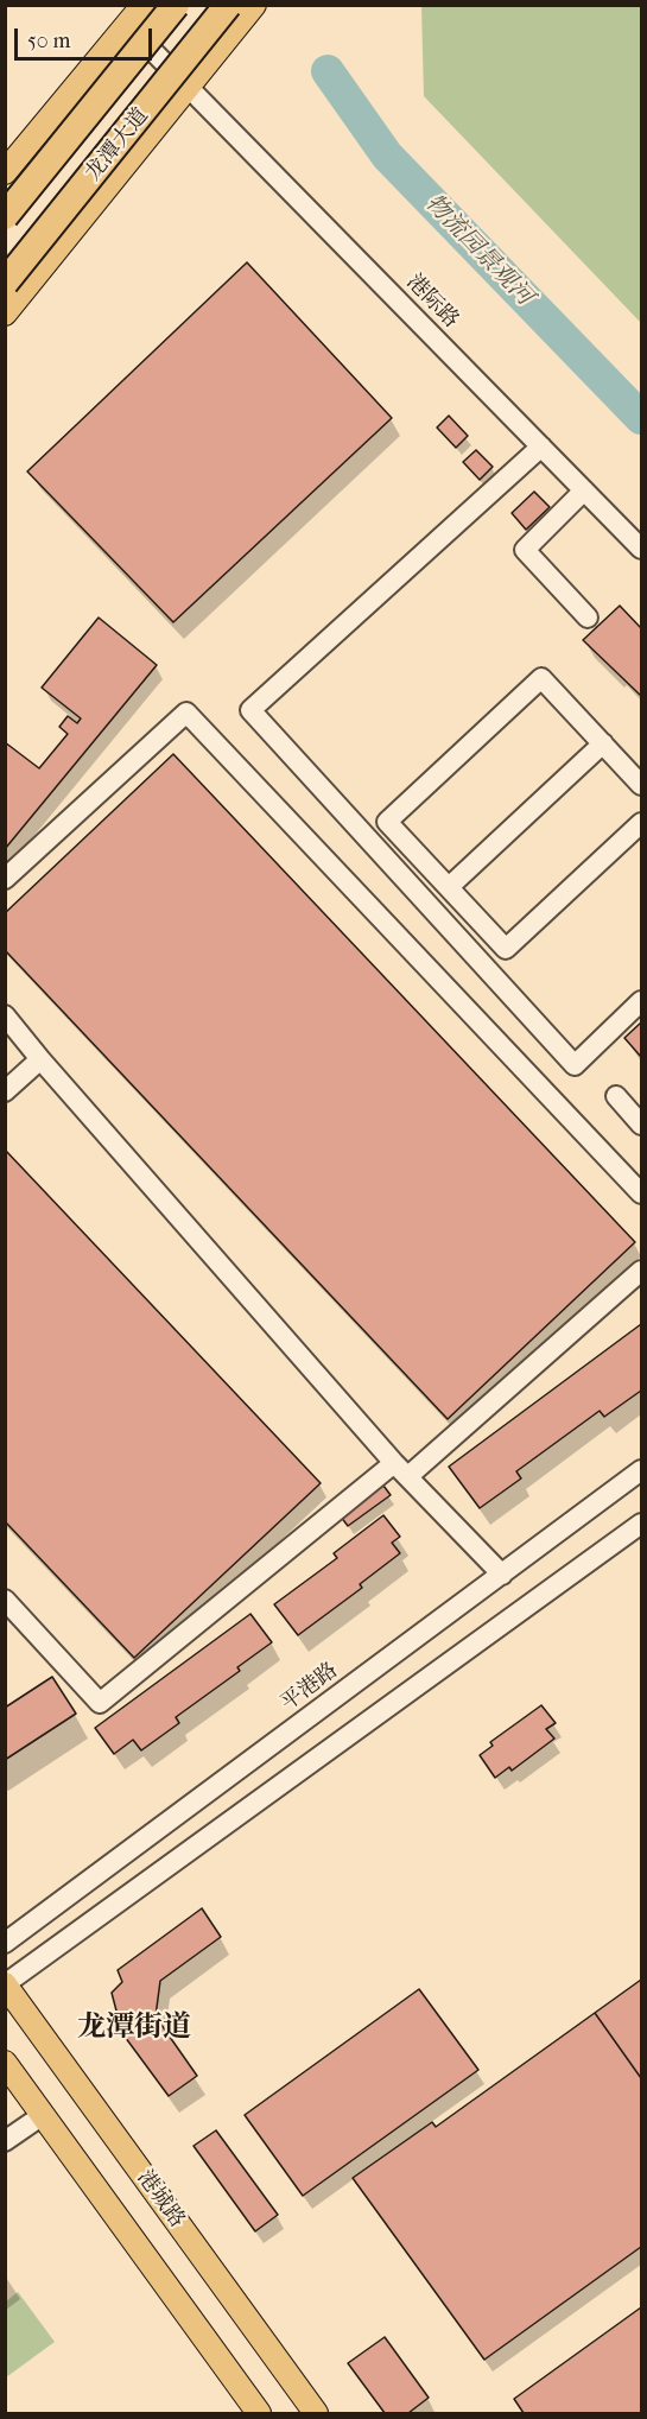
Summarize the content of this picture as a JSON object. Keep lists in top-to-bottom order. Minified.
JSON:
{"streets":{"highway":["龙潭大道"],"main road":["港城路"],"street":["港际路","平港路"]},"districts":["龙潭街道"],"water":["物流园景观河"],"scale_bar":"50 m"}
